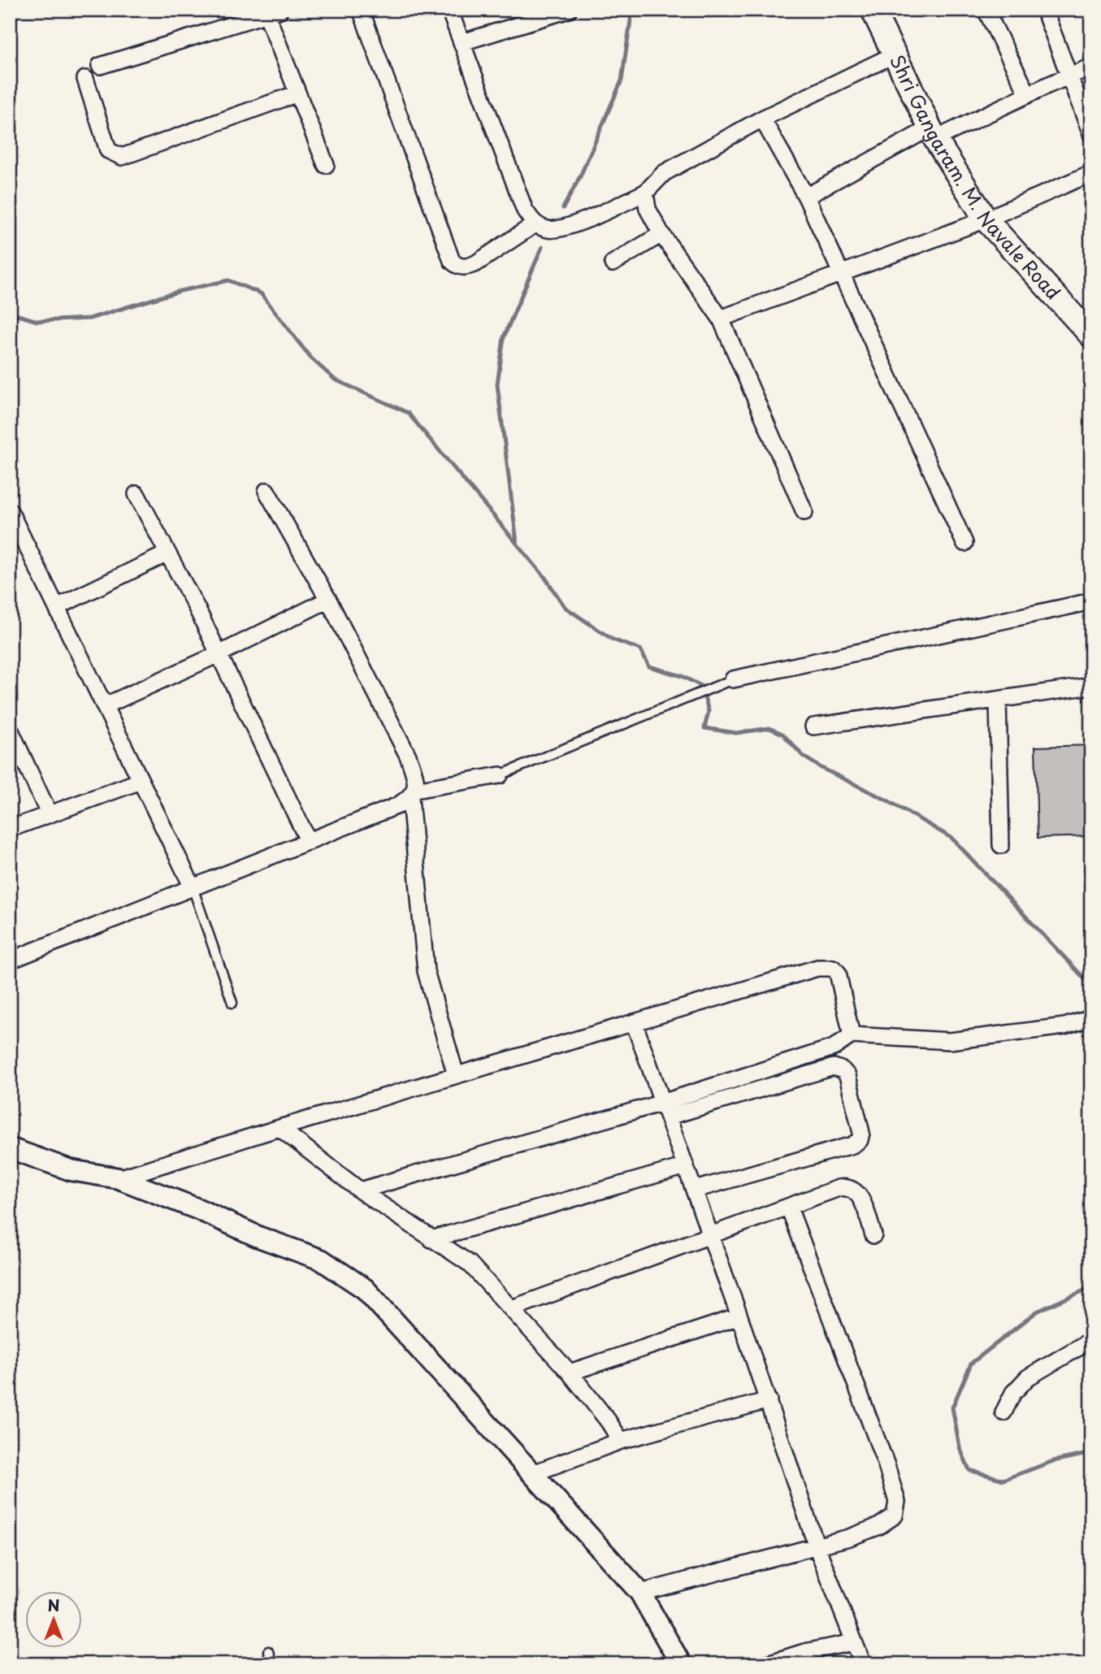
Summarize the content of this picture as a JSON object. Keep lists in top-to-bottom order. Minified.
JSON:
{"streets":{"main road":["Shri Gangaram. M. Navale Road"]},"north":"top"}
